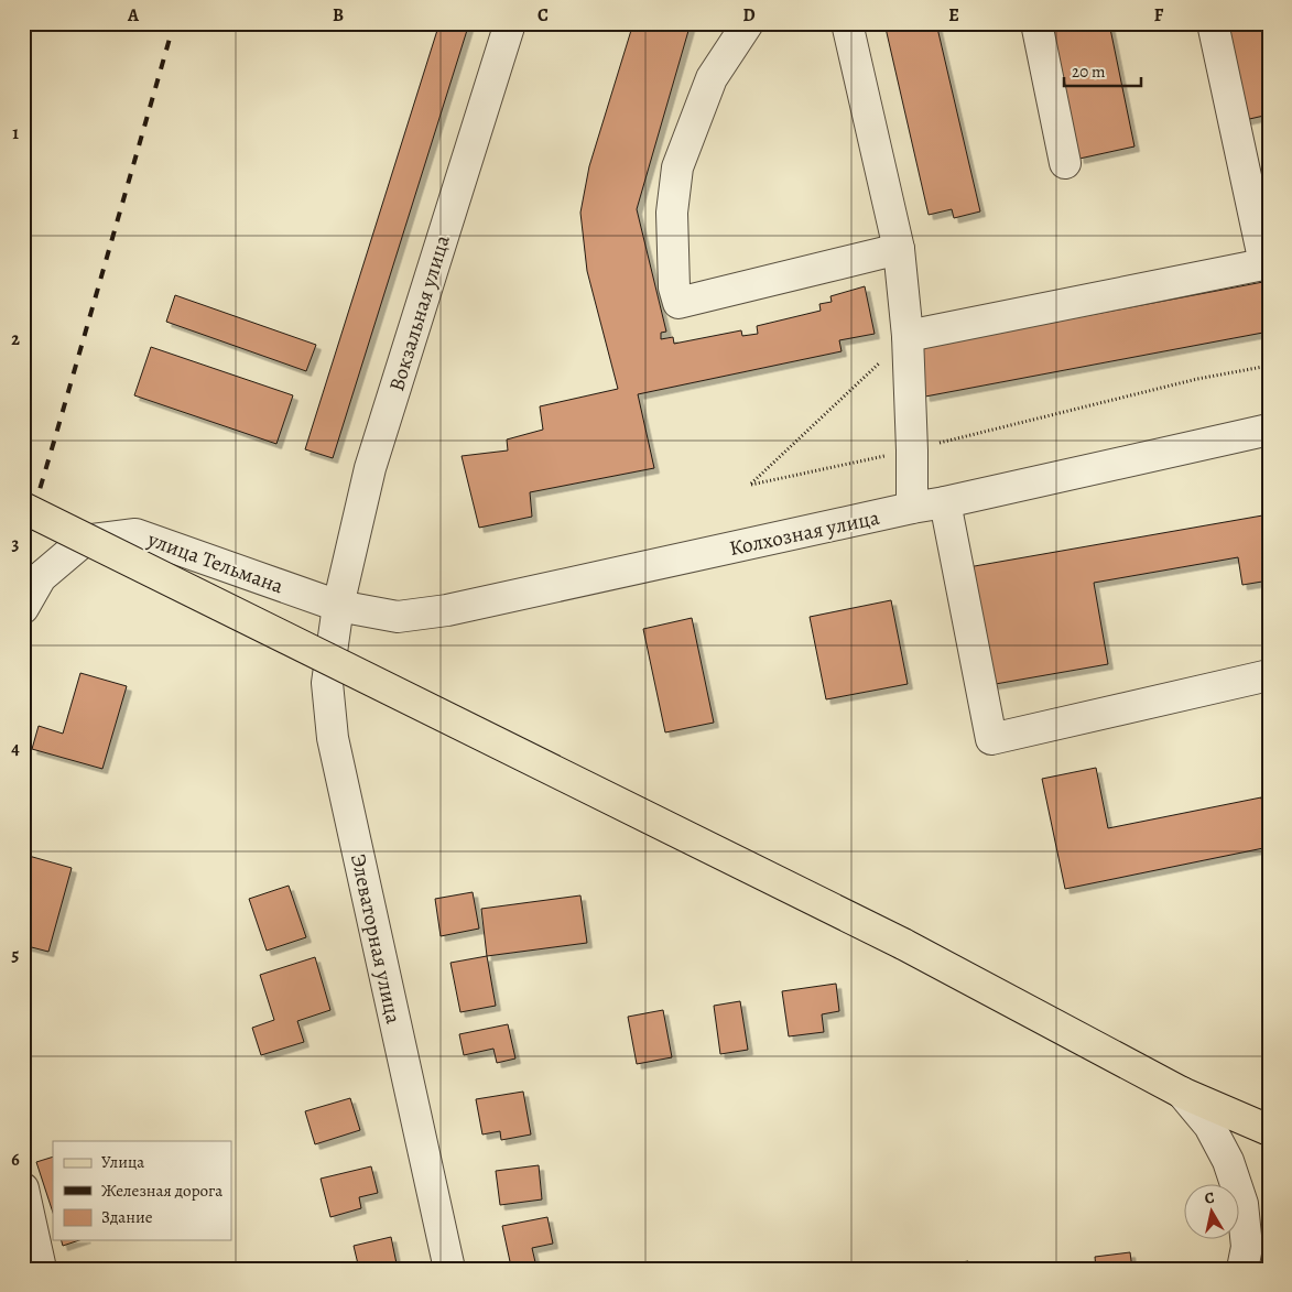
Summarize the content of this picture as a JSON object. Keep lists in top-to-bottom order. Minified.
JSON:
{"streets":{"street":["Вокзальная улица","Колхозная улица","улица Тельмана","Элеваторная улица"]},"crossings":[["Вокзальная улица","Колхозная улица"],["Вокзальная улица","улица Тельмана"],["Вокзальная улица","Элеваторная улица"],["Колхозная улица","улица Тельмана"],["Колхозная улица","Элеваторная улица"],["улица Тельмана","Элеваторная улица"]],"legend":["Улица","Железная дорога","Здание"],"scale_bar":"20 m","north":"top","grid":{"columns":["A","B","C","D","E","F"],"rows":["1","2","3","4","5","6"]}}
